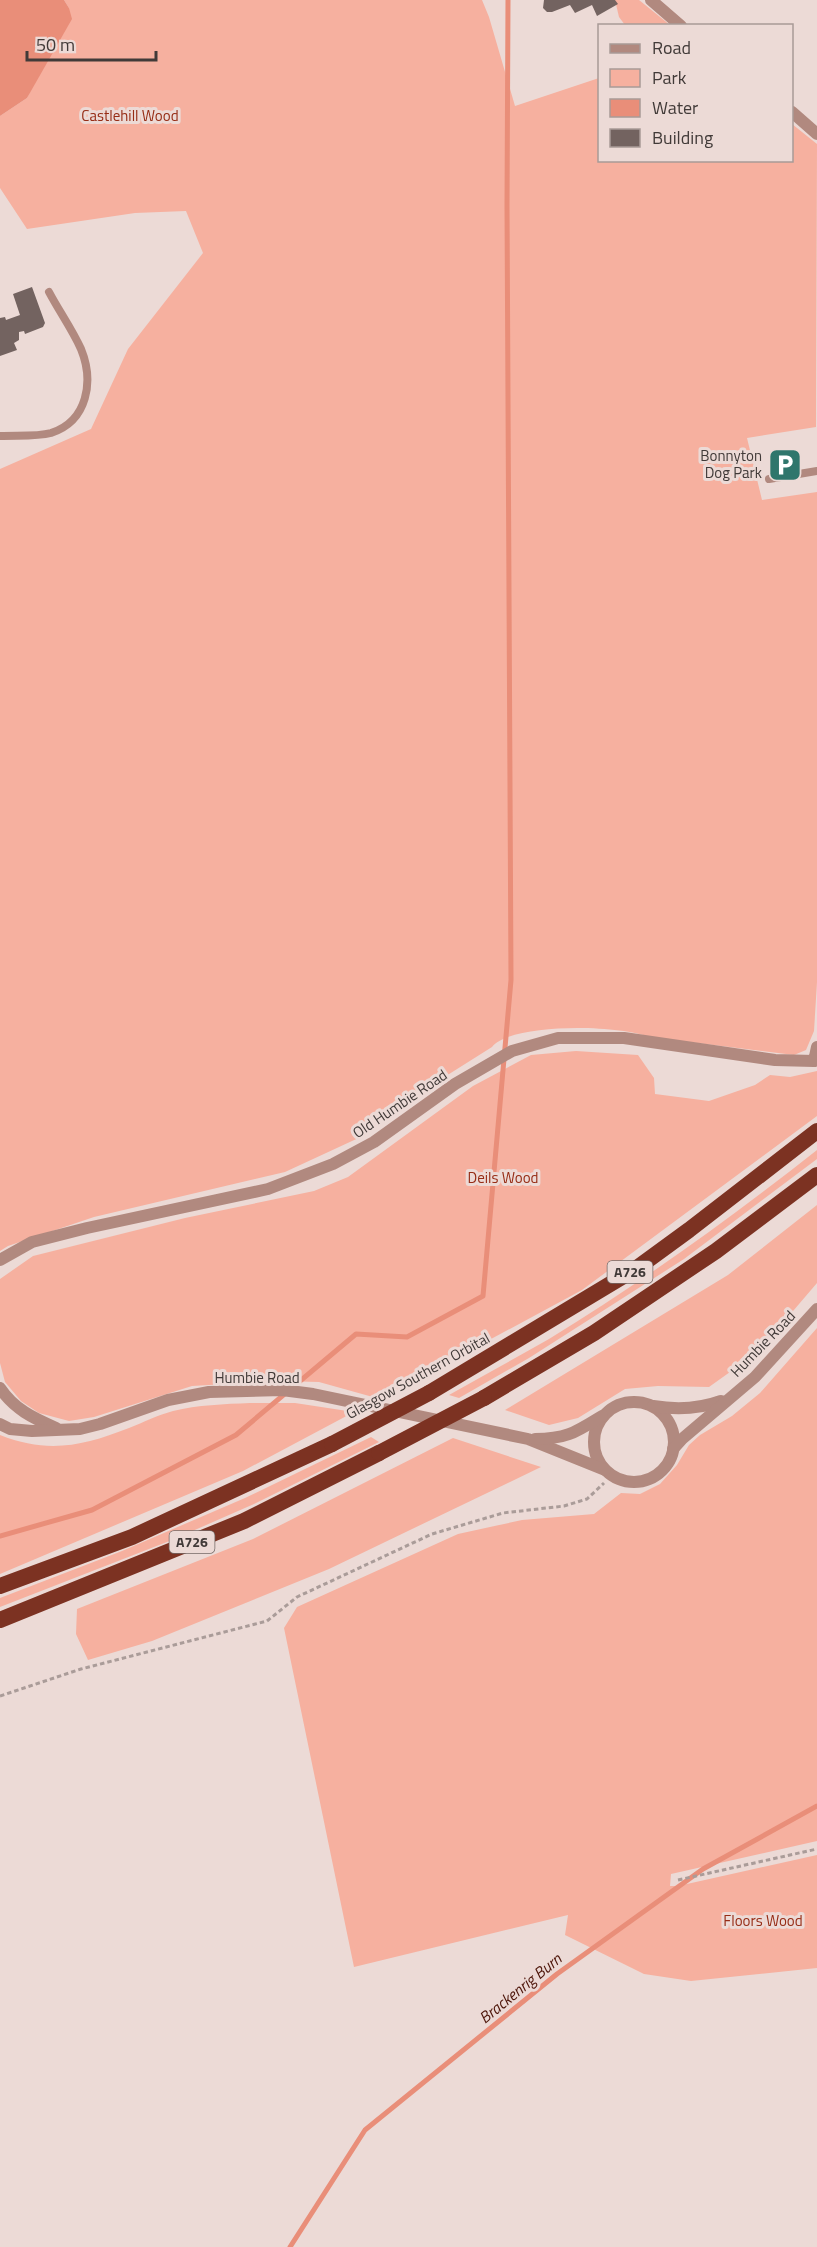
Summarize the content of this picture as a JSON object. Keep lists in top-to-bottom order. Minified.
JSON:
{"streets":{"highway":["A726","Glasgow Southern Orbital"],"street":["Old Humbie Road","Humbie Road"]},"water":["Brackenrig Burn"],"parks":["Castlehill Wood","Deils Wood","Floors Wood"],"places":{"parking":["Bonnyton Dog Park"]},"legend":["Road","Park","Water","Building"],"scale_bar":"50 m"}
